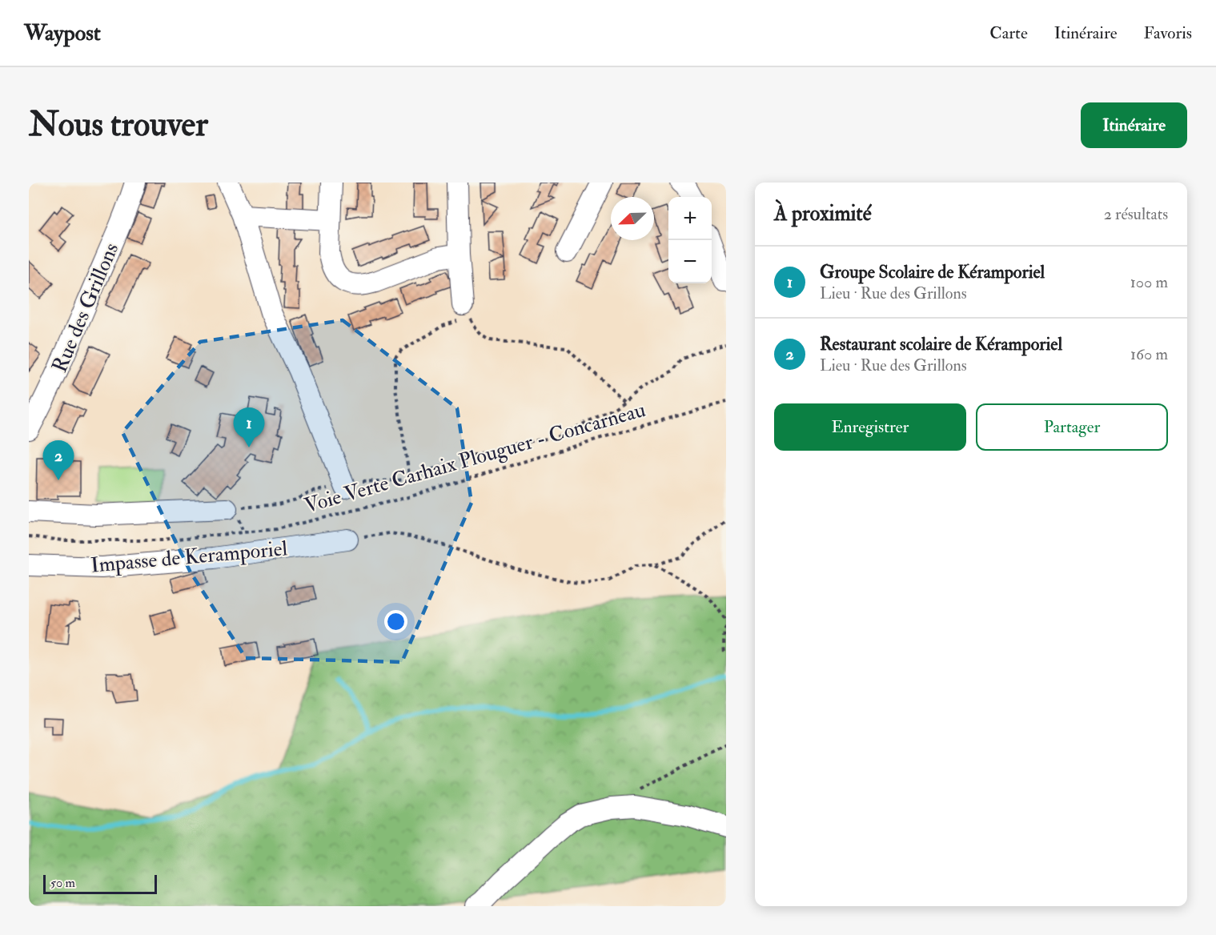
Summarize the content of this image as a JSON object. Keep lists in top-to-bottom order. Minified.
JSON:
{"streets":{"street":["Rue des Grillons","Impasse de Keramporiel"],"path":["Voie Verte Carhaix Plouguer - Concarneau"]},"scale_bar":"50 m","north":"bottom left","page":{"header":"Waypost","nav":["Carte","Itinéraire","Favoris"],"buttons":["Itinéraire",["Enregistrer","Partager"]],"title":"Nous trouver","heading":["À proximité","2 résultats"],"map_buttons":["+","−"],"list":[{"mark":"1","name":"Groupe Scolaire de Kéramporiel","note":"Lieu · Rue des Grillons","value":"100 m"},{"mark":"2","name":"Restaurant scolaire de Kéramporiel","note":"Lieu · Rue des Grillons","value":"160 m"}],"pins":["1","2"],"scale":"50 m"}}
